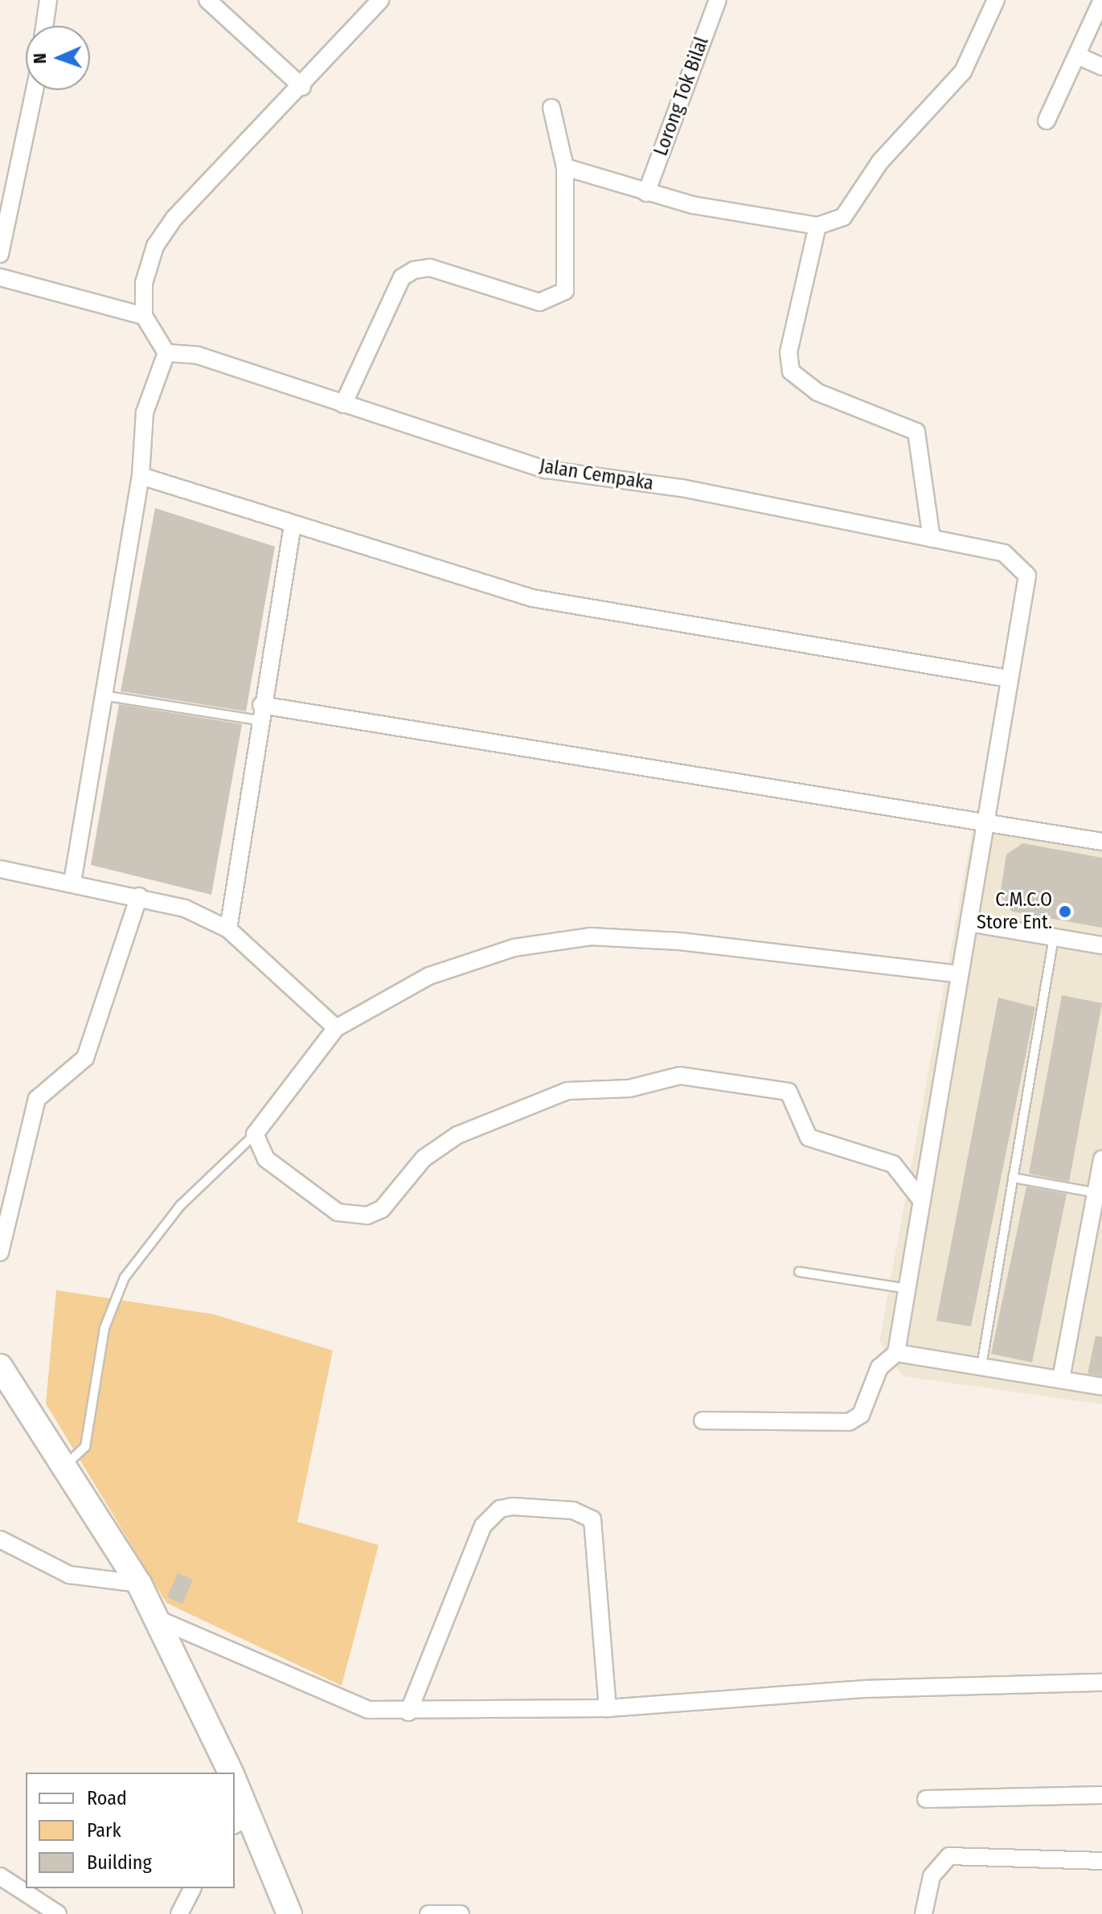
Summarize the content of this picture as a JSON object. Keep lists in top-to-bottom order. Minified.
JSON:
{"streets":{"street":["Lorong Tok Bilal","Jalan Cempaka"]},"places":["C.M.C.O Store Ent."],"legend":["Road","Park","Building"],"north":"left"}
